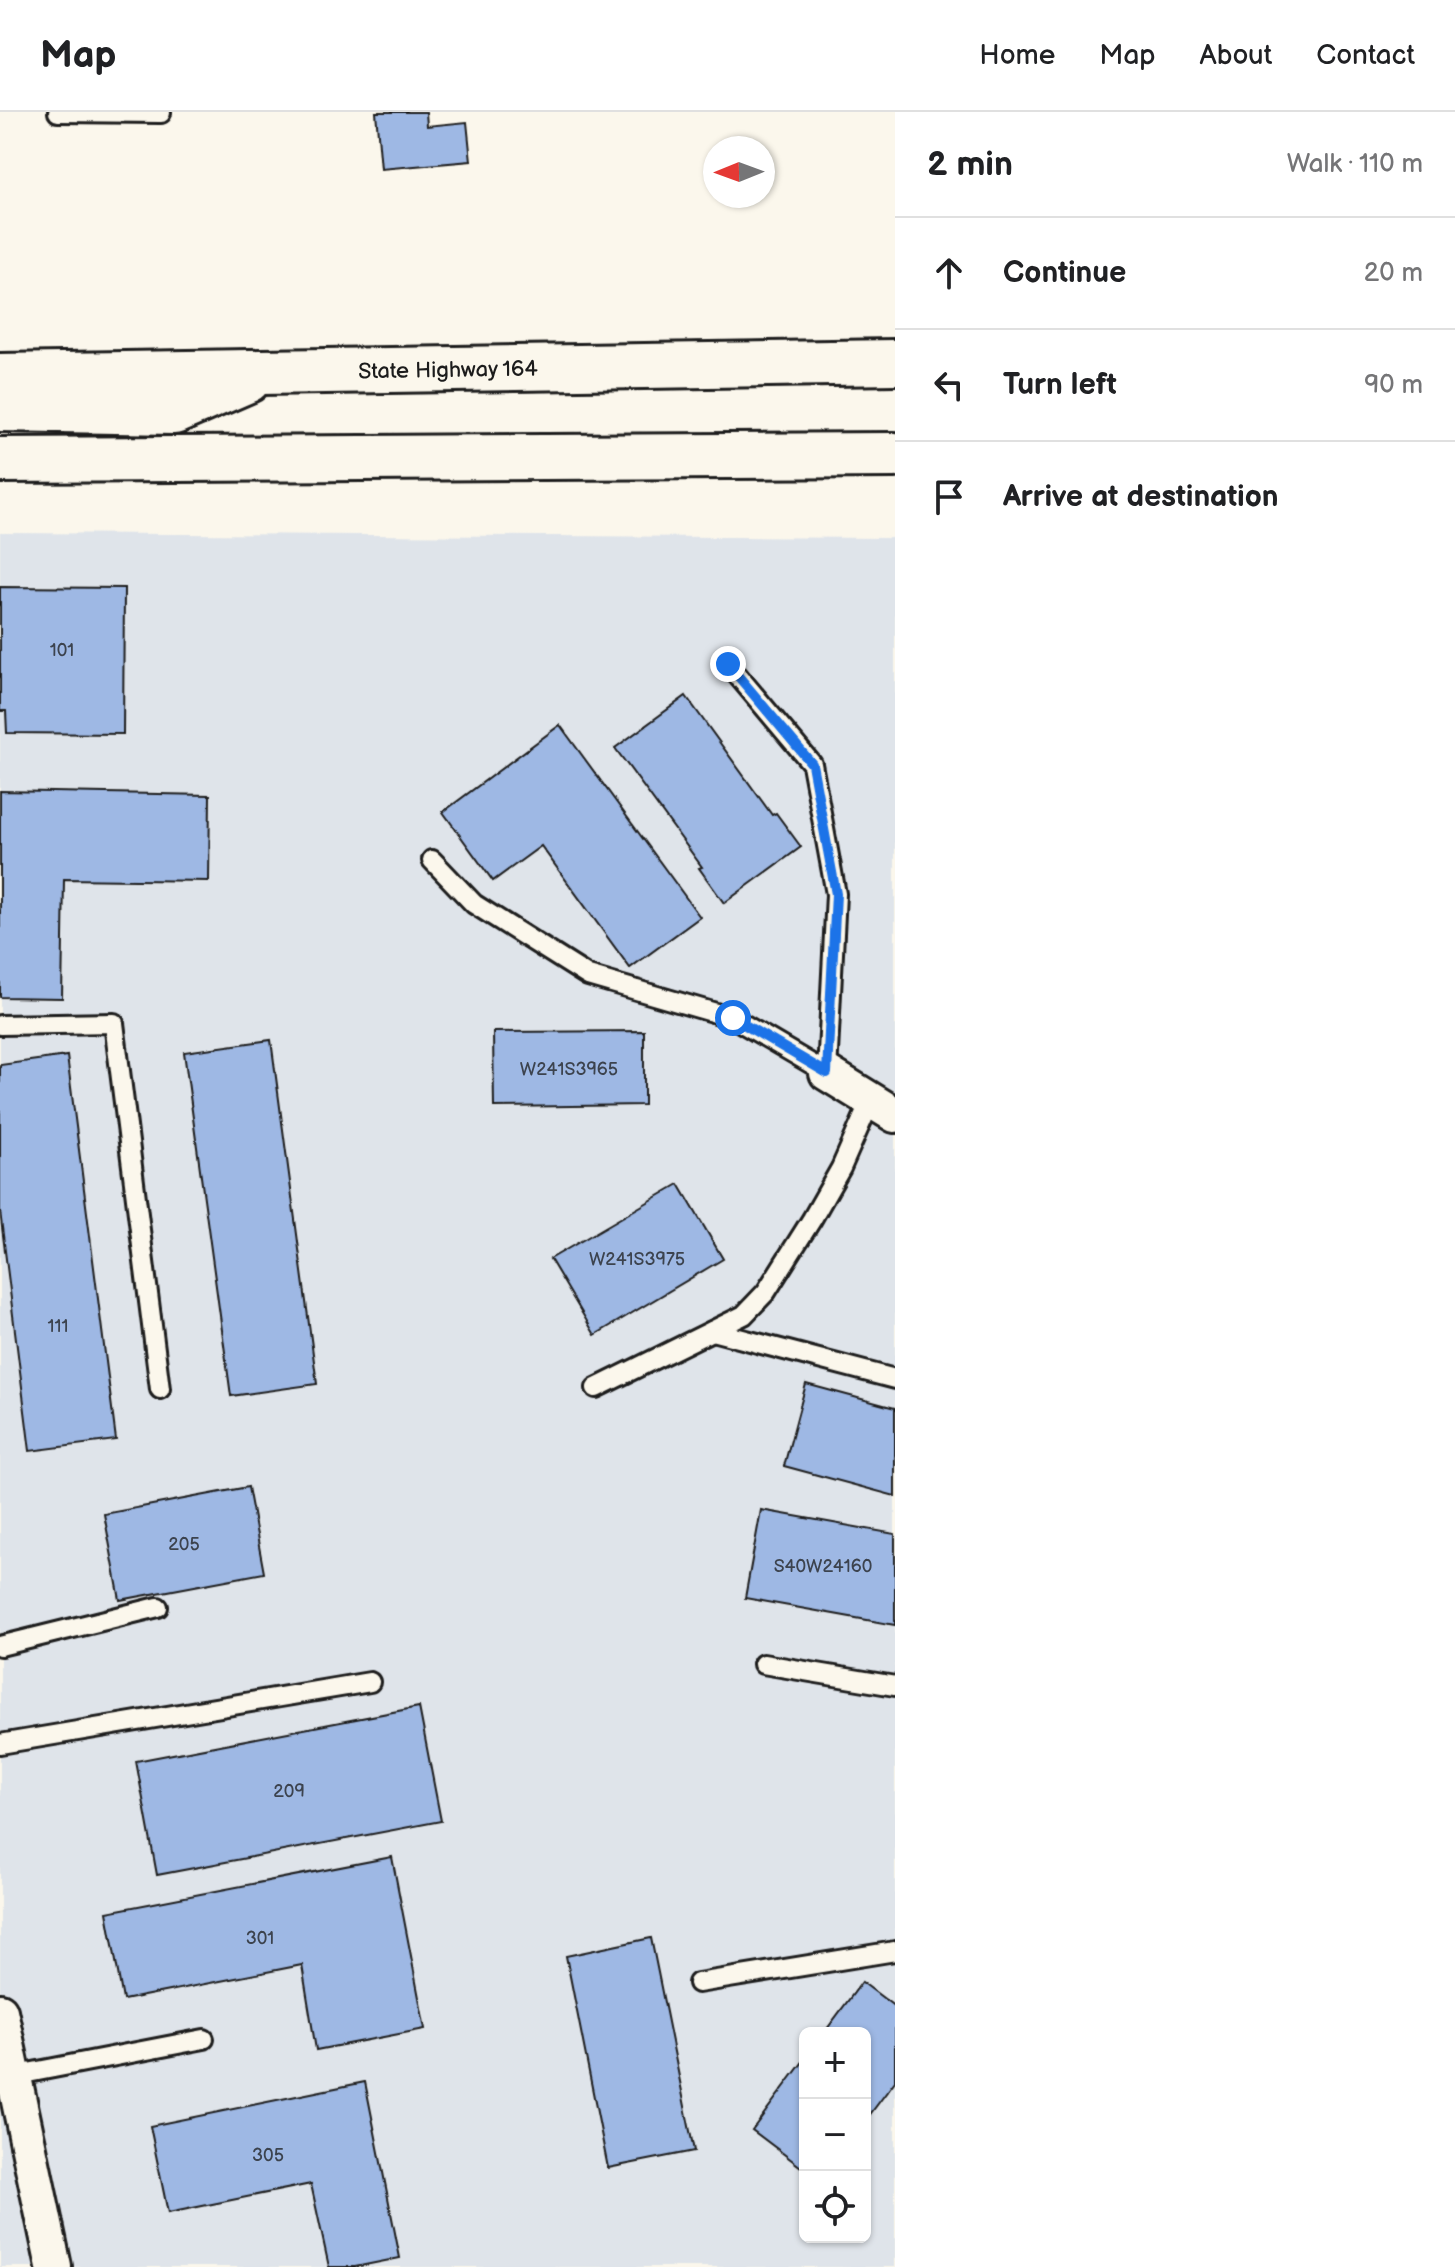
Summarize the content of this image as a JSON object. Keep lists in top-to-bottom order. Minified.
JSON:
{"streets":{"main road":["State Highway 164"]},"house_numbers":["101","W241S3965","W241S3975","111","205","S40W24160","209","301","305"],"north":"left","page":{"header":"Map","nav":["Home","Map","About","Contact"],"heading":["2 min","Walk · 110 m"],"list":[["Continue","20 m"],["Turn left","90 m"],"Arrive at destination"],"map_buttons":["+","−"]}}
